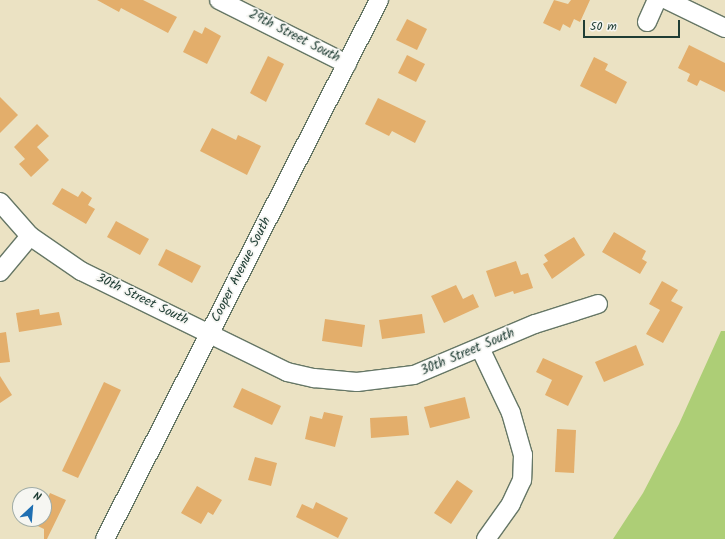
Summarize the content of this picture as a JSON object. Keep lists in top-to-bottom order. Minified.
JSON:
{"streets":{"street":["29th Street South","Cooper Avenue South","30th Street South"]},"crossings":[["29th Street South","Cooper Avenue South"],["Cooper Avenue South","30th Street South"]],"scale_bar":"50 m","north":"top right"}
